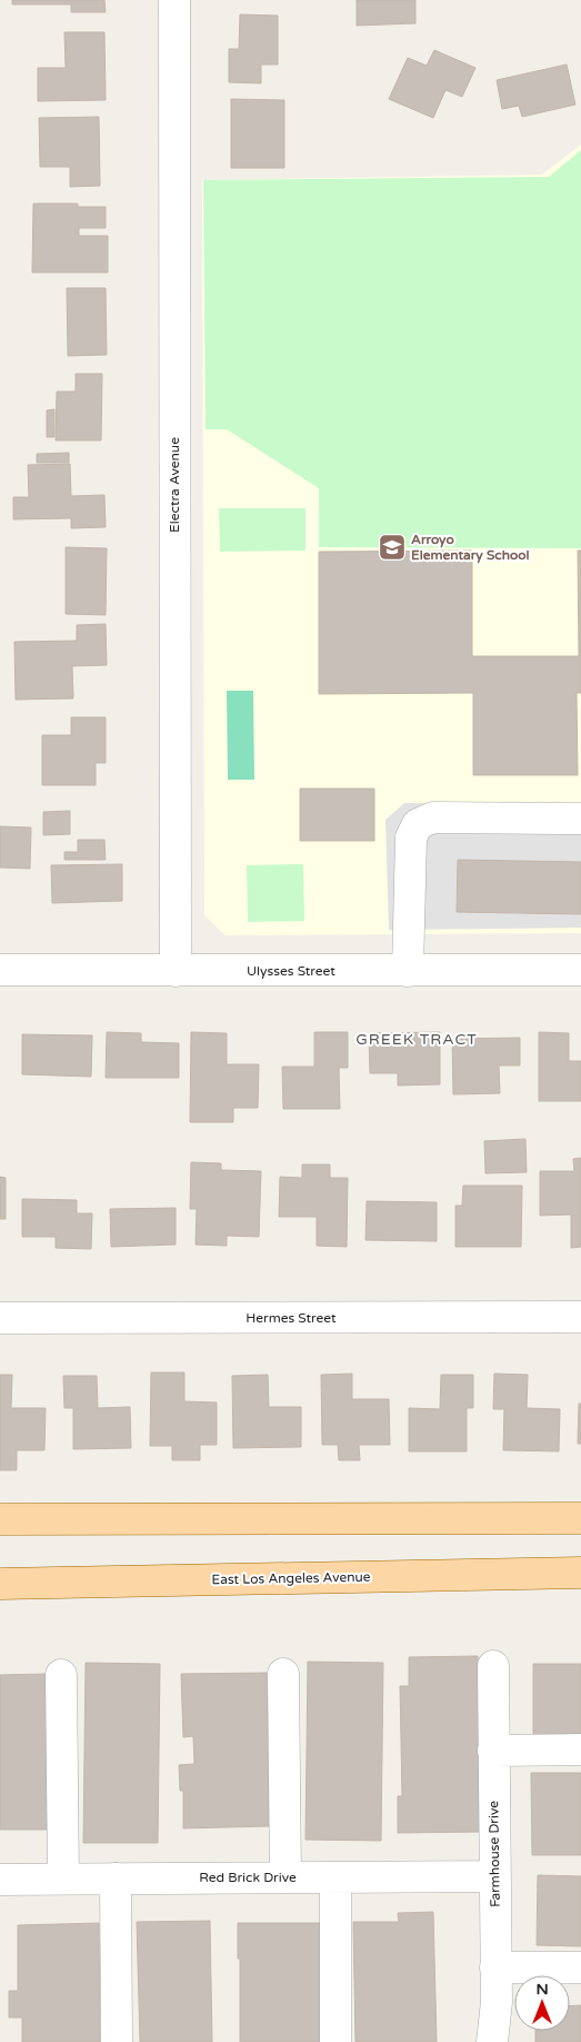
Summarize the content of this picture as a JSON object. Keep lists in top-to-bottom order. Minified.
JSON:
{"streets":{"main road":["East Los Angeles Avenue"],"street":["Electra Avenue","Ulysses Street","Hermes Street","Farmhouse Drive","Red Brick Drive"]},"crossings":[["Electra Avenue","Ulysses Street"],["Farmhouse Drive","Red Brick Drive"]],"districts":["GREEK TRACT"],"places":{"school or university":["Arroyo Elementary School"]},"north":"top"}
